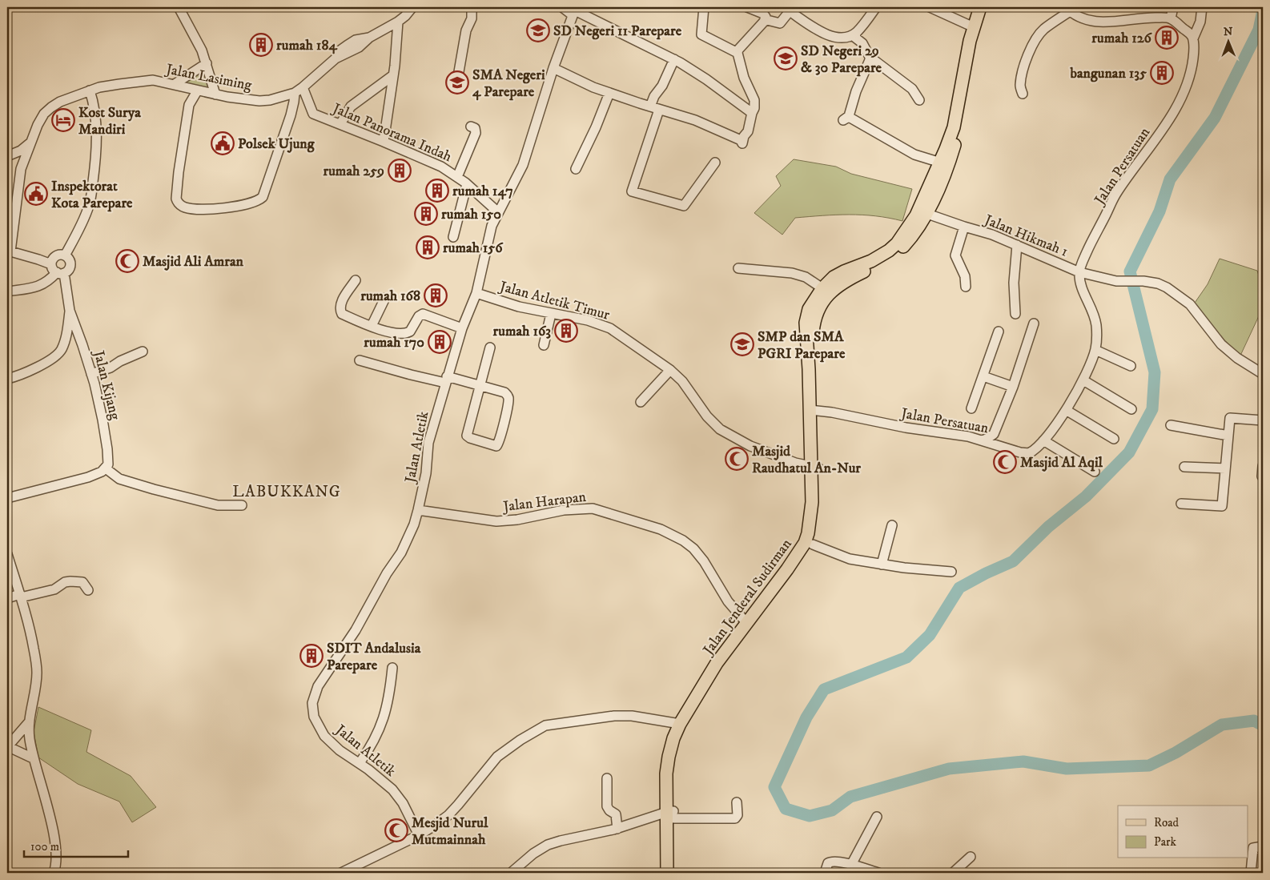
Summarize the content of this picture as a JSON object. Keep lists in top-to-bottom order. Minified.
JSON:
{"streets":{"main road":["Jalan Jenderal Sudirman"],"street":["Jalan Lasiming","Jalan Panorama Indah","Jalan Persatuan","Jalan Hikmah 1","Jalan Atletik Timur","Jalan Kijang","Jalan Atletik","Jalan Harapan"]},"crossings":[["Jalan Lasiming","Jalan Panorama Indah"],["Jalan Panorama Indah","Jalan Atletik"],["Jalan Persatuan","Jalan Hikmah 1"],["Jalan Persatuan","Jalan Jenderal Sudirman"],["Jalan Hikmah 1","Jalan Jenderal Sudirman"],["Jalan Atletik Timur","Jalan Atletik"],["Jalan Atletik Timur","Jalan Jenderal Sudirman"],["Jalan Atletik","Jalan Harapan"],["Jalan Harapan","Jalan Jenderal Sudirman"]],"districts":["LABUKKANG"],"places":{"school or university":["SD Negeri 11 Parepare","SD Negeri 29 & 30 Parepare","SMA Negeri 4 Parepare","SMP dan SMA PGRI Parepare"],"building":["rumah 126","rumah 184","bangunan 135","rumah 259","rumah 147","rumah 150","rumah 156","rumah 168","rumah 163","rumah 170","SDIT Andalusia Parepare"],"hotel":["Kost Surya Mandiri"],"public building":["Polsek Ujung","Inspektorat Kota Parepare"],"mosque":["Masjid Ali Amran","Masjid Raudhatul An-Nur","Masjid Al Aqil","Mesjid Nurul Mutmainnah"]},"legend":["Road","Park"],"scale_bar":"100 m","north":"top"}
